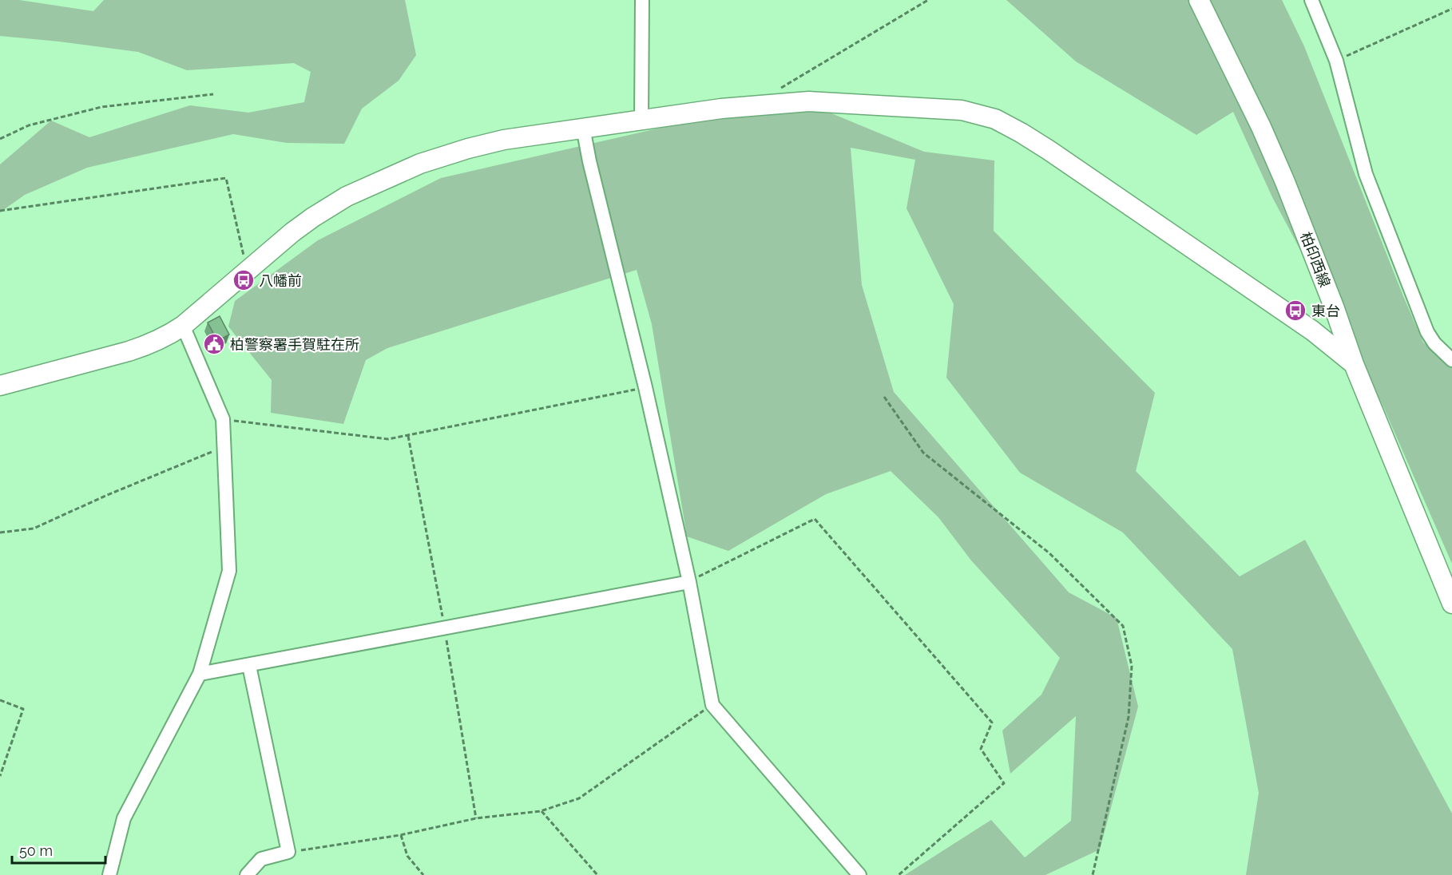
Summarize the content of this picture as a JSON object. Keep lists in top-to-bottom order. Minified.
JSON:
{"streets":{"street":["柏印西線"]},"places":{"bus stop":["八幡前","東台"],"public building":["柏警察署手賀駐在所"]},"scale_bar":"50 m"}
